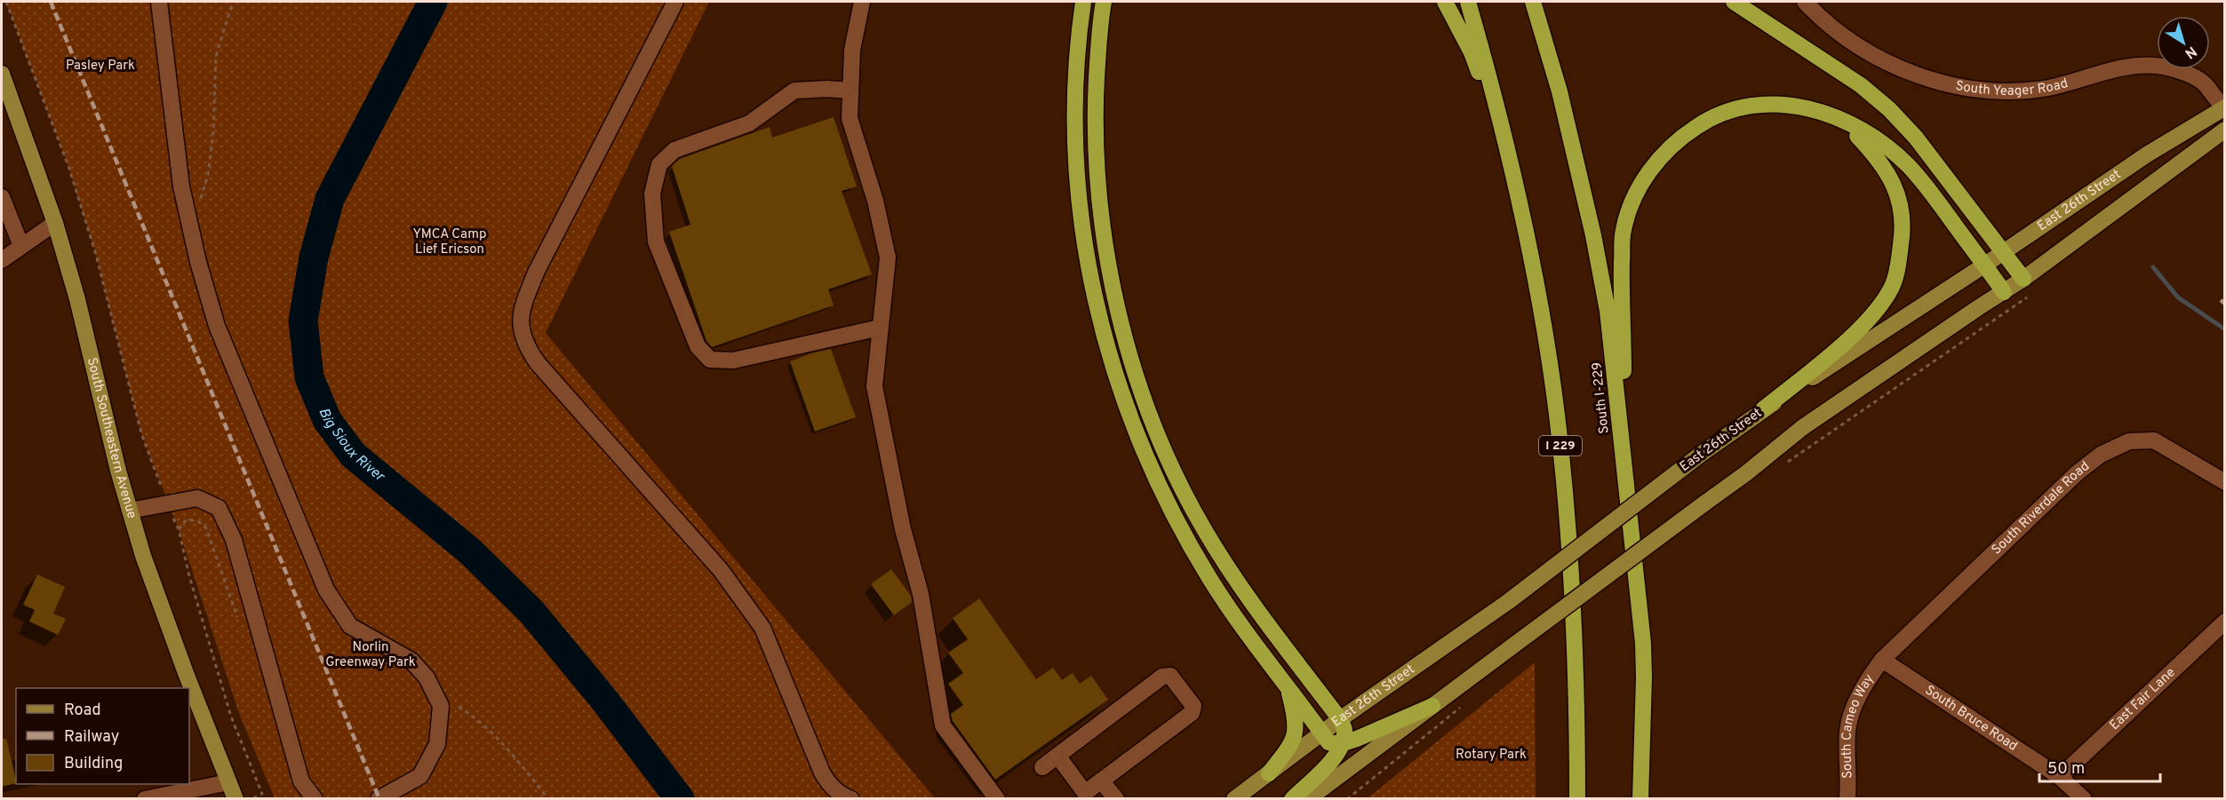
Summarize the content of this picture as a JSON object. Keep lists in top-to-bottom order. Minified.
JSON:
{"streets":{"highway":["South I-229","I 229"],"main road":["East 26th Street","South Southeastern Avenue"],"street":["South Yeager Road","South Riverdale Road","East Fair Lane","South Bruce Road","South Cameo Way"]},"crossings":[["South Yeager Road","East 26th Street"],["South Riverdale Road","South Bruce Road"],["South Riverdale Road","South Cameo Way"],["East Fair Lane","South Bruce Road"],["South Bruce Road","South Cameo Way"]],"water":["Big Sioux River"],"parks":["Pasley Park","YMCA Camp Lief Ericson","Norlin Greenway Park","Rotary Park"],"legend":["Road","Railway","Building"],"scale_bar":"50 m","north":"bottom right"}
